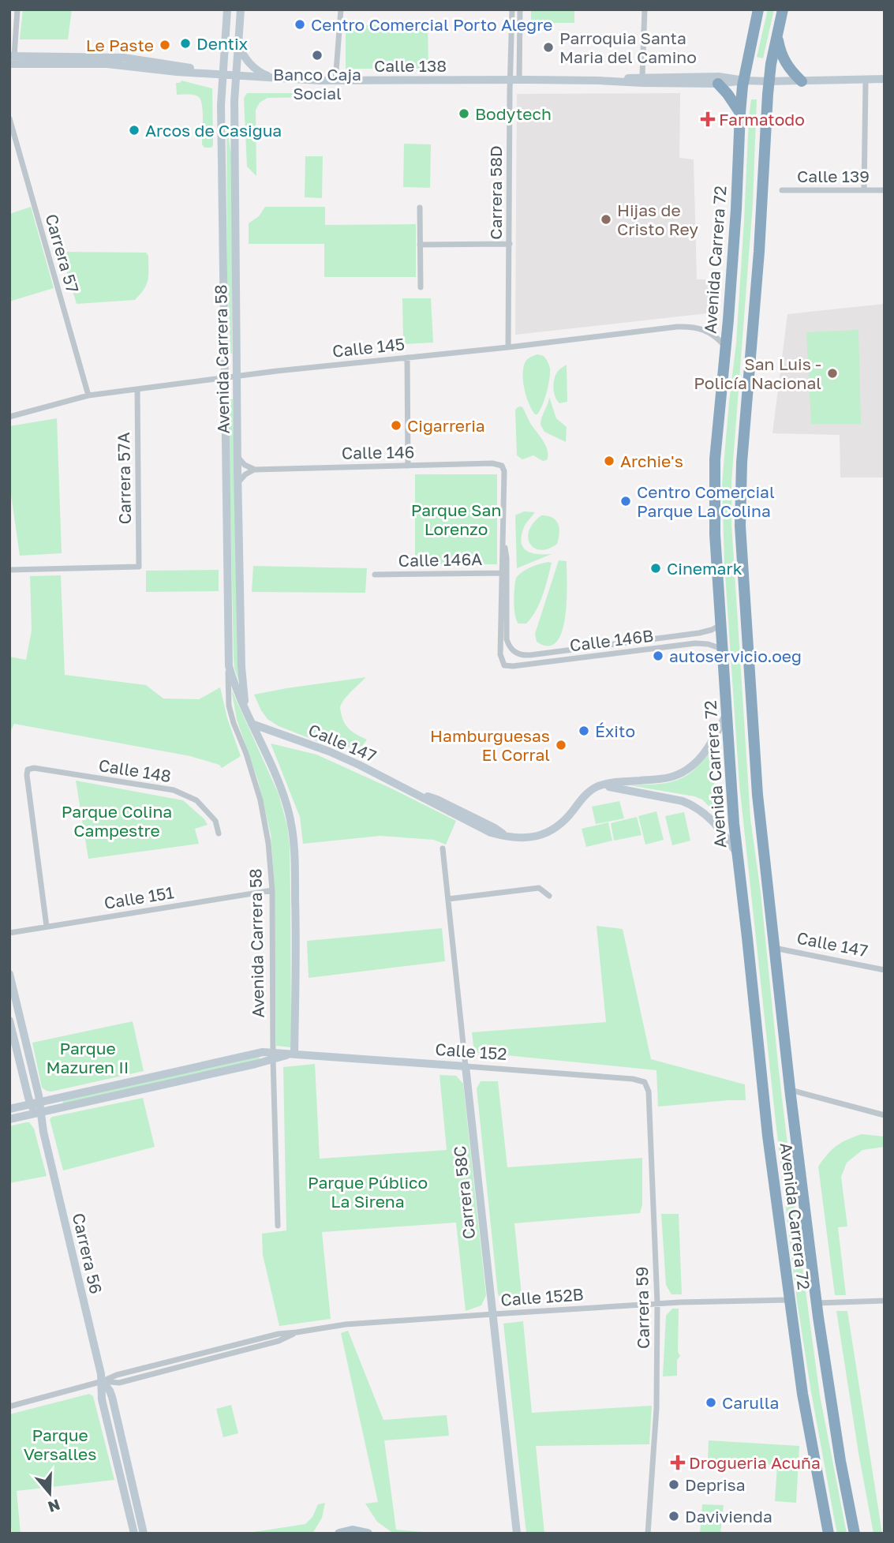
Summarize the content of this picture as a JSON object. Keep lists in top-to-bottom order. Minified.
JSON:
{"streets":{"highway":["Avenida Carrera 72"],"main road":["Calle 138","Avenida Carrera 58","Calle 147","Calle 152","Carrera 58C","Carrera 56"],"street":["Calle 139","Carrera 58D","Carrera 57","Calle 145","Calle 146","Carrera 57A","Calle 146A","Calle 146B","Calle 148","Calle 151","Calle 152B","Carrera 59"]},"crossings":[["Calle 138","Carrera 58D"],["Calle 138","Avenida Carrera 72"],["Calle 138","Avenida Carrera 58"],["Carrera 58D","Calle 145"],["Carrera 57","Calle 145"],["Avenida Carrera 72","Calle 145"],["Avenida Carrera 72","Calle 146B"],["Avenida Carrera 72","Calle 147"],["Avenida Carrera 72","Calle 152B"],["Calle 145","Avenida Carrera 58"],["Calle 145","Carrera 57A"],["Avenida Carrera 58","Calle 147"],["Avenida Carrera 58","Calle 151"],["Avenida Carrera 58","Calle 152"],["Calle 146","Calle 146A"],["Calle 146","Calle 146B"],["Calle 146A","Calle 146B"],["Calle 148","Calle 151"],["Calle 152","Carrera 58C"],["Calle 152","Carrera 56"],["Calle 152","Carrera 59"],["Carrera 58C","Calle 152B"],["Carrera 56","Calle 152B"],["Calle 152B","Carrera 59"]],"parks":["Parque San Lorenzo","Parque Colina Campestre","Parque Mazuren II","Parque Público La Sirena","Parque Versalles"],"places":{"other":["Centro Comercial Porto Alegre","Dentix","Le Paste","Parroquia Santa Maria del Camino","Banco Caja Social","Bodytech","Arcos de Casigua","Hijas de Cristo Rey","San Luis - Policía Nacional","Cigarreria","Archie's","Centro Comercial Parque La Colina","Cinemark","autoservicio.oeg","Éxito","Hamburguesas El Corral","Carulla","Deprisa","Davivienda"],"health":["Farmatodo","Drogueria Acuña"]},"north":"bottom"}
